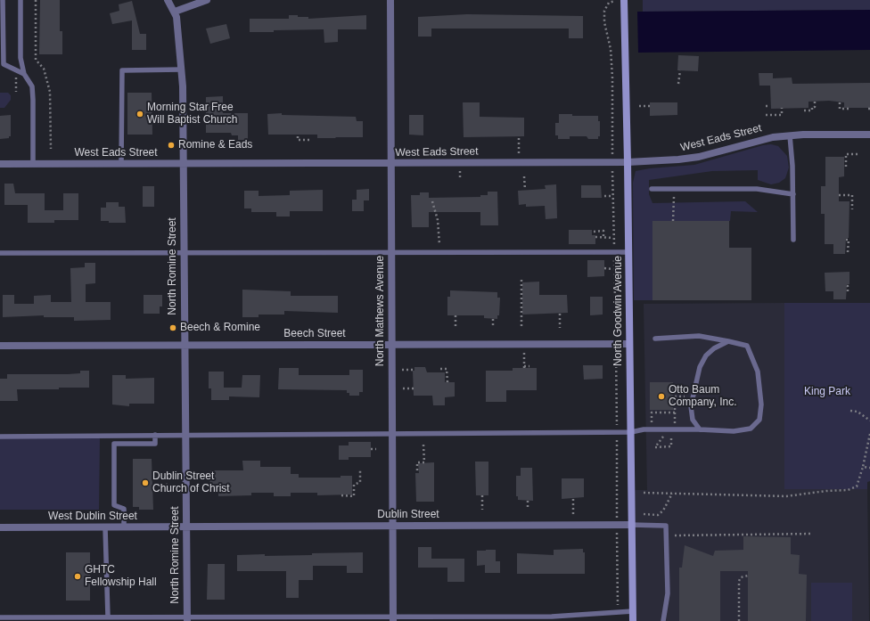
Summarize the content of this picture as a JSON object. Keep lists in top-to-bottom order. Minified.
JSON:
{"streets":{"street":["West Eads Street","North Romine Street","North Mathews Avenue","North Goodwin Avenue","Beech Street","Dublin Street","West Dublin Street"]},"crossings":[["West Eads Street","North Romine Street"],["West Eads Street","North Mathews Avenue"],["West Eads Street","North Goodwin Avenue"],["North Romine Street","Beech Street"],["North Romine Street","Dublin Street"],["North Romine Street","West Dublin Street"],["North Mathews Avenue","Beech Street"],["North Mathews Avenue","Dublin Street"],["North Goodwin Avenue","Beech Street"],["North Goodwin Avenue","Dublin Street"],["Dublin Street","West Dublin Street"]],"parks":["King Park"],"places":["Morning Star Free Will Baptist Church","Romine & Eads","Beech & Romine","Otto Baum Company, Inc.","Dublin Street Church of Christ","GHTC Fellowship Hall"]}
